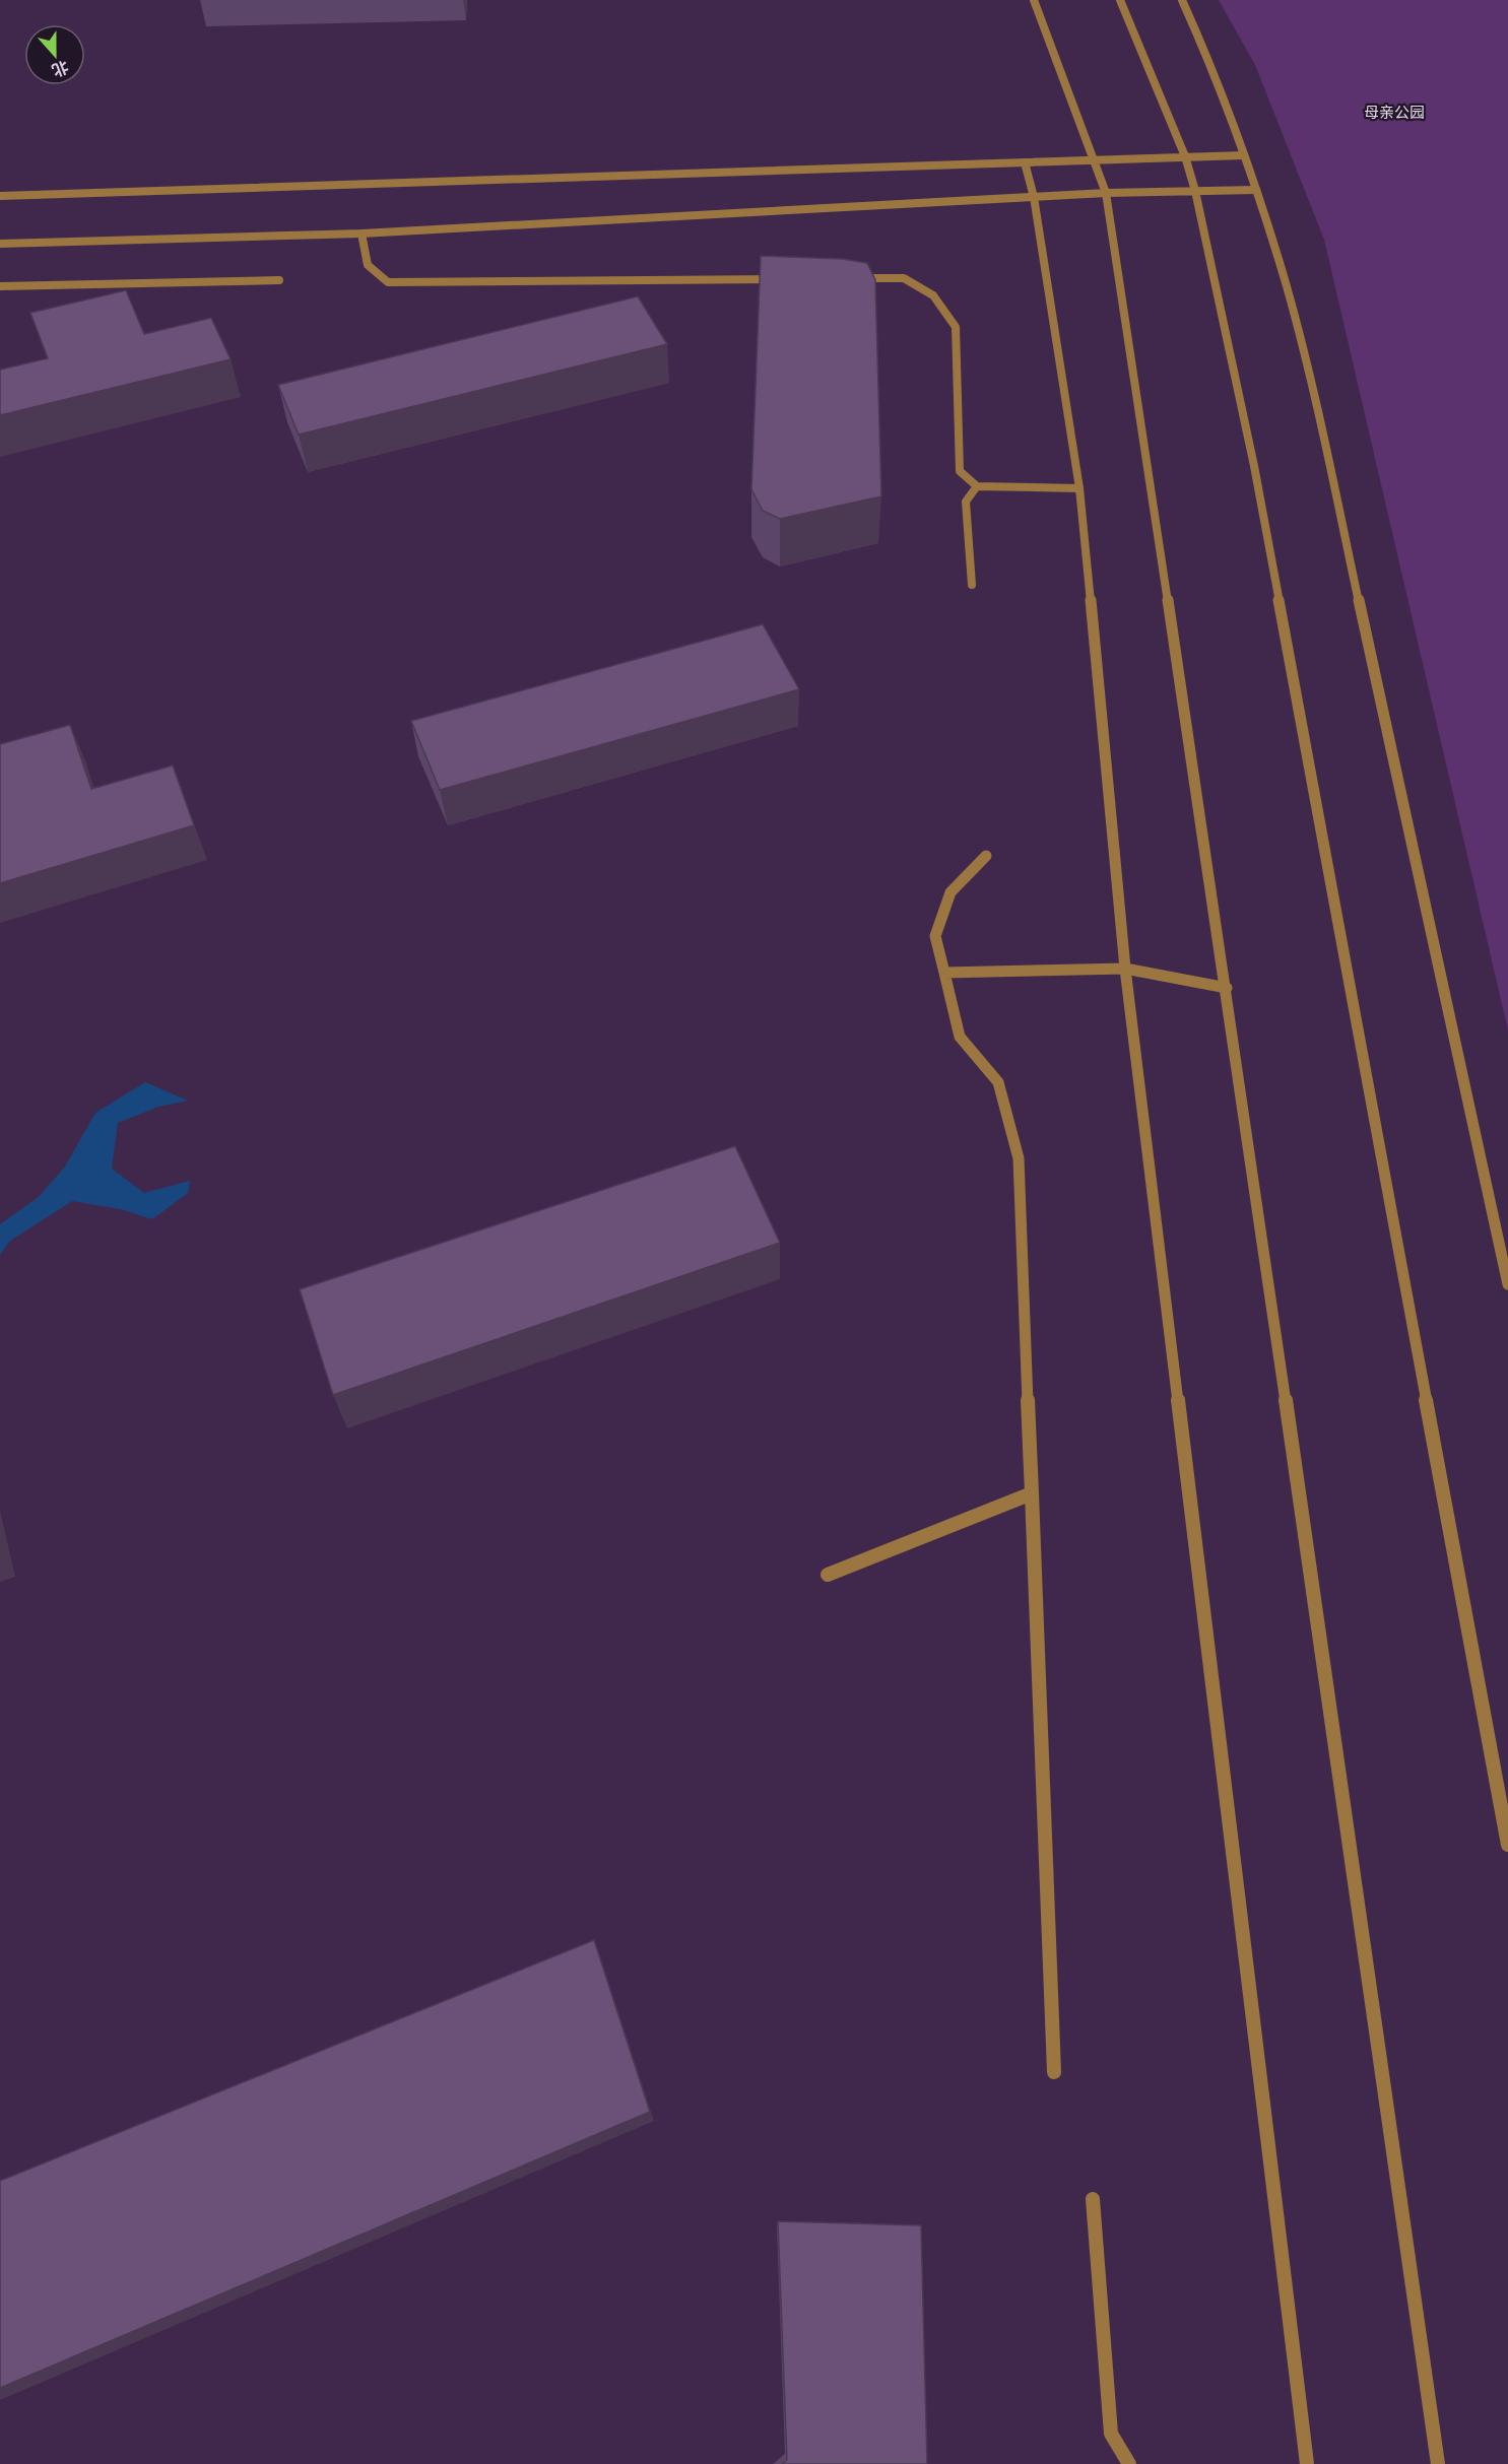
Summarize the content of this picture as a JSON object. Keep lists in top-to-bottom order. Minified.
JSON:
{"parks":["母亲公园"],"north":"bottom"}
